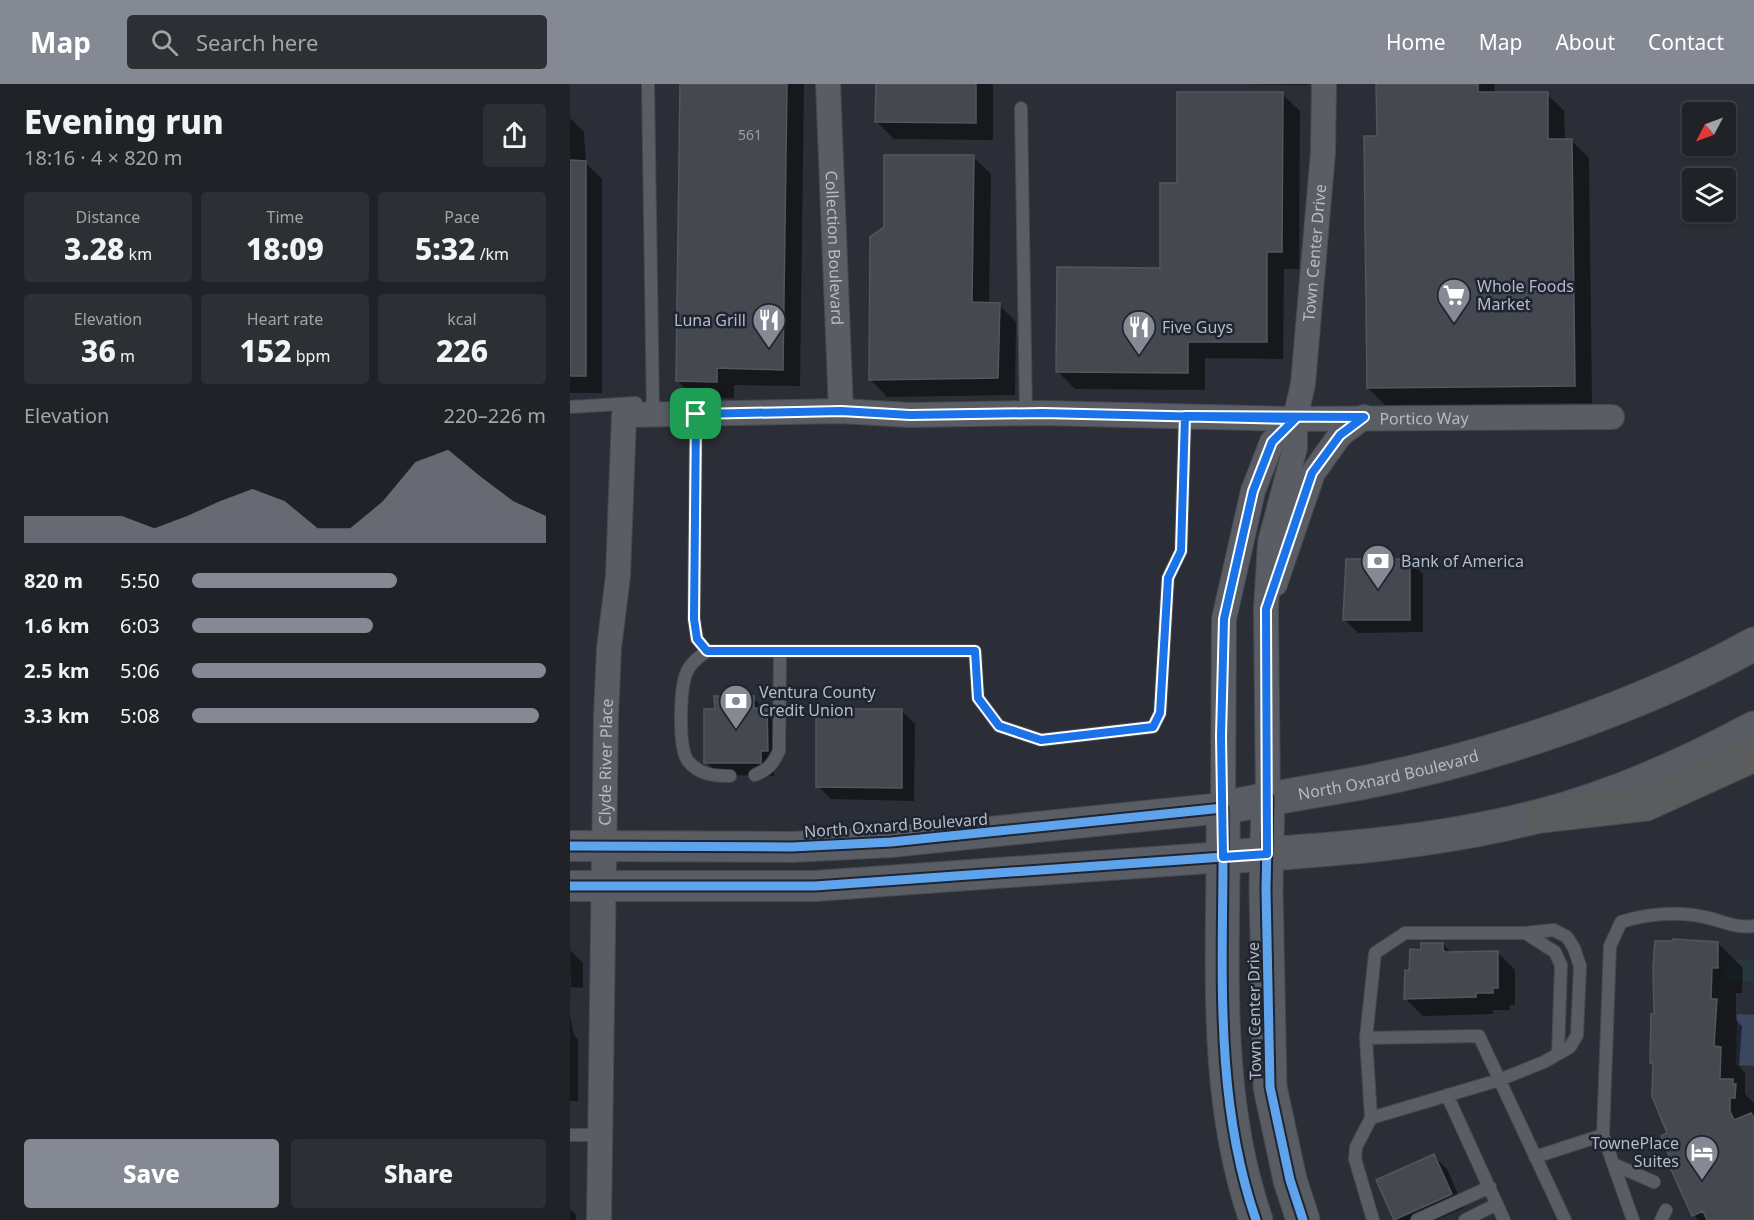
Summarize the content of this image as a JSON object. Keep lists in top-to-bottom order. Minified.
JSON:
{"streets":{"main road":["Town Center Drive","North Oxnard Boulevard"],"street":["Collection Boulevard","Portico Way","Clyde River Place"]},"crossings":[["Collection Boulevard","Portico Way"],["Town Center Drive","Portico Way"],["Town Center Drive","North Oxnard Boulevard"],["Portico Way","Clyde River Place"],["Clyde River Place","North Oxnard Boulevard"]],"places":{"supermarket":["Whole Foods Market"],"restaurant":["Luna Grill","Five Guys"],"bank":["Bank of America","Ventura County Credit Union"],"hotel":["TownePlace Suites"]},"house_numbers":["561"],"north":"bottom left","page":{"header":"Map","search":"Search here","nav":["Home","Map","About","Contact"],"heading":["Evening run","18:16 · 4 × 820 m"],"stats":[["Distance","3.28 km"],["Time","18:09"],["Pace","5:32 /km"],["Elevation","36 m"],["Heart rate","152 bpm"],["kcal","226"]],"chart":["Elevation","220–226 m"],"list":[{"name":"820 m","note":"5:50"},{"name":"1.6 km","note":"6:03"},{"name":"2.5 km","note":"5:06"},{"name":"3.3 km","note":"5:08"}],"buttons":["Save","Share"]}}
